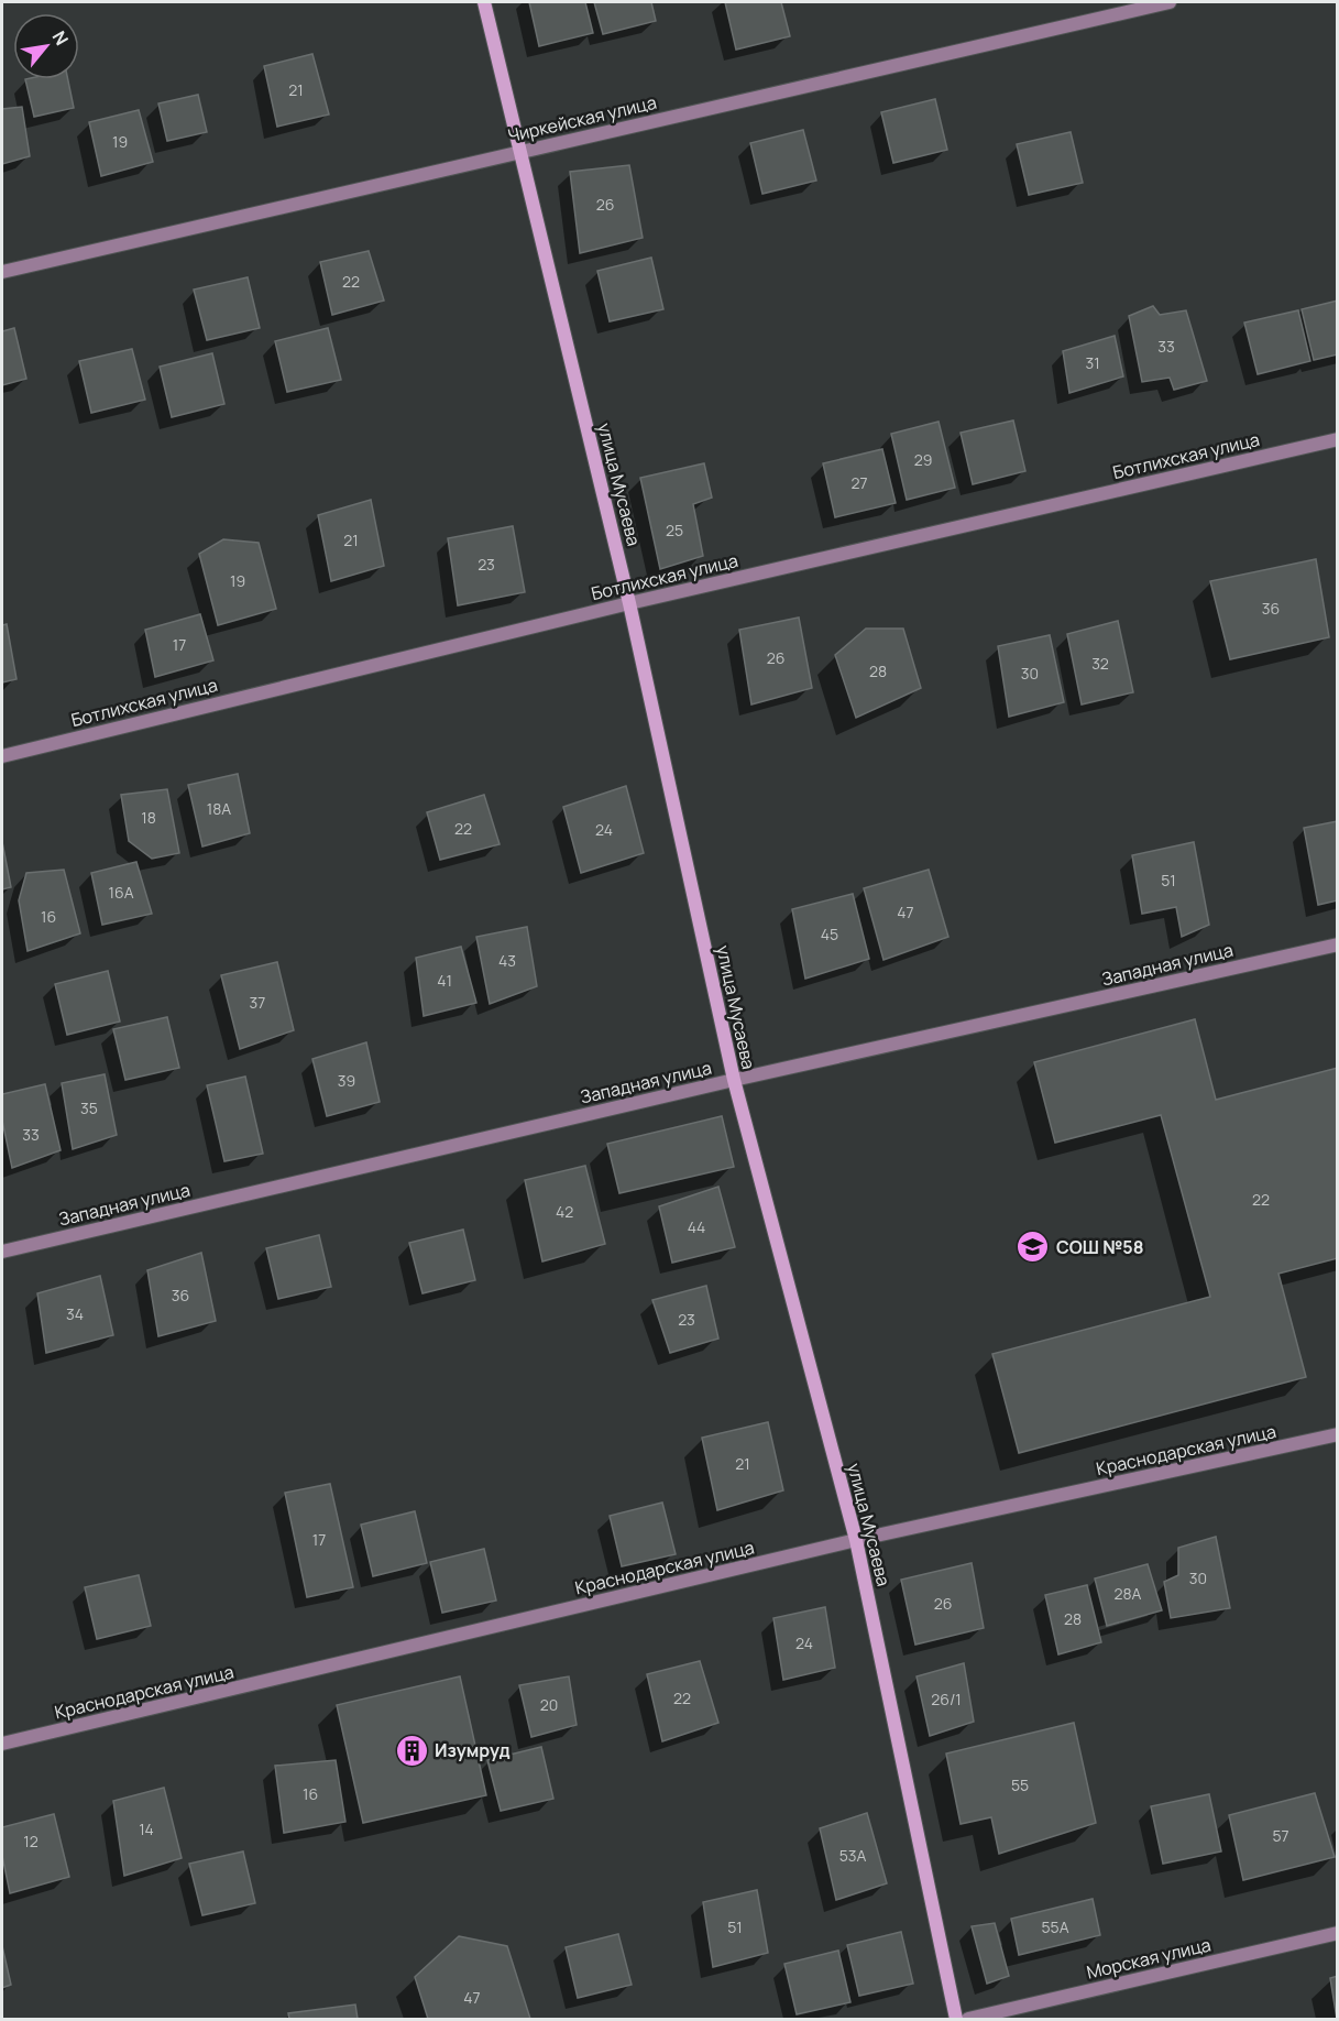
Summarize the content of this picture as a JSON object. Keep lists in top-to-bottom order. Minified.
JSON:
{"streets":{"street":["Чиркейская улица","Ботлихская улица","улица Мусаева","Западная улица","Краснодарская улица","Морская улица"]},"crossings":[["Чиркейская улица","улица Мусаева"],["Ботлихская улица","улица Мусаева"],["улица Мусаева","Западная улица"],["улица Мусаева","Краснодарская улица"]],"places":{"school or university":["СОШ №58"],"building":["Изумруд"]},"house_numbers":["21","19","26","22","33","31","29","27","25","21","23","19","36","17","26","32","28","30","18А","18","22","24","51","16А","47","16","45","43","41","37","39","35","33","22","42","44","36","34","23","21","17","30","28А","26","28","24","22","26/1","20","55","16","14","57","12","53А","51","55А","47"],"north":"top right"}
